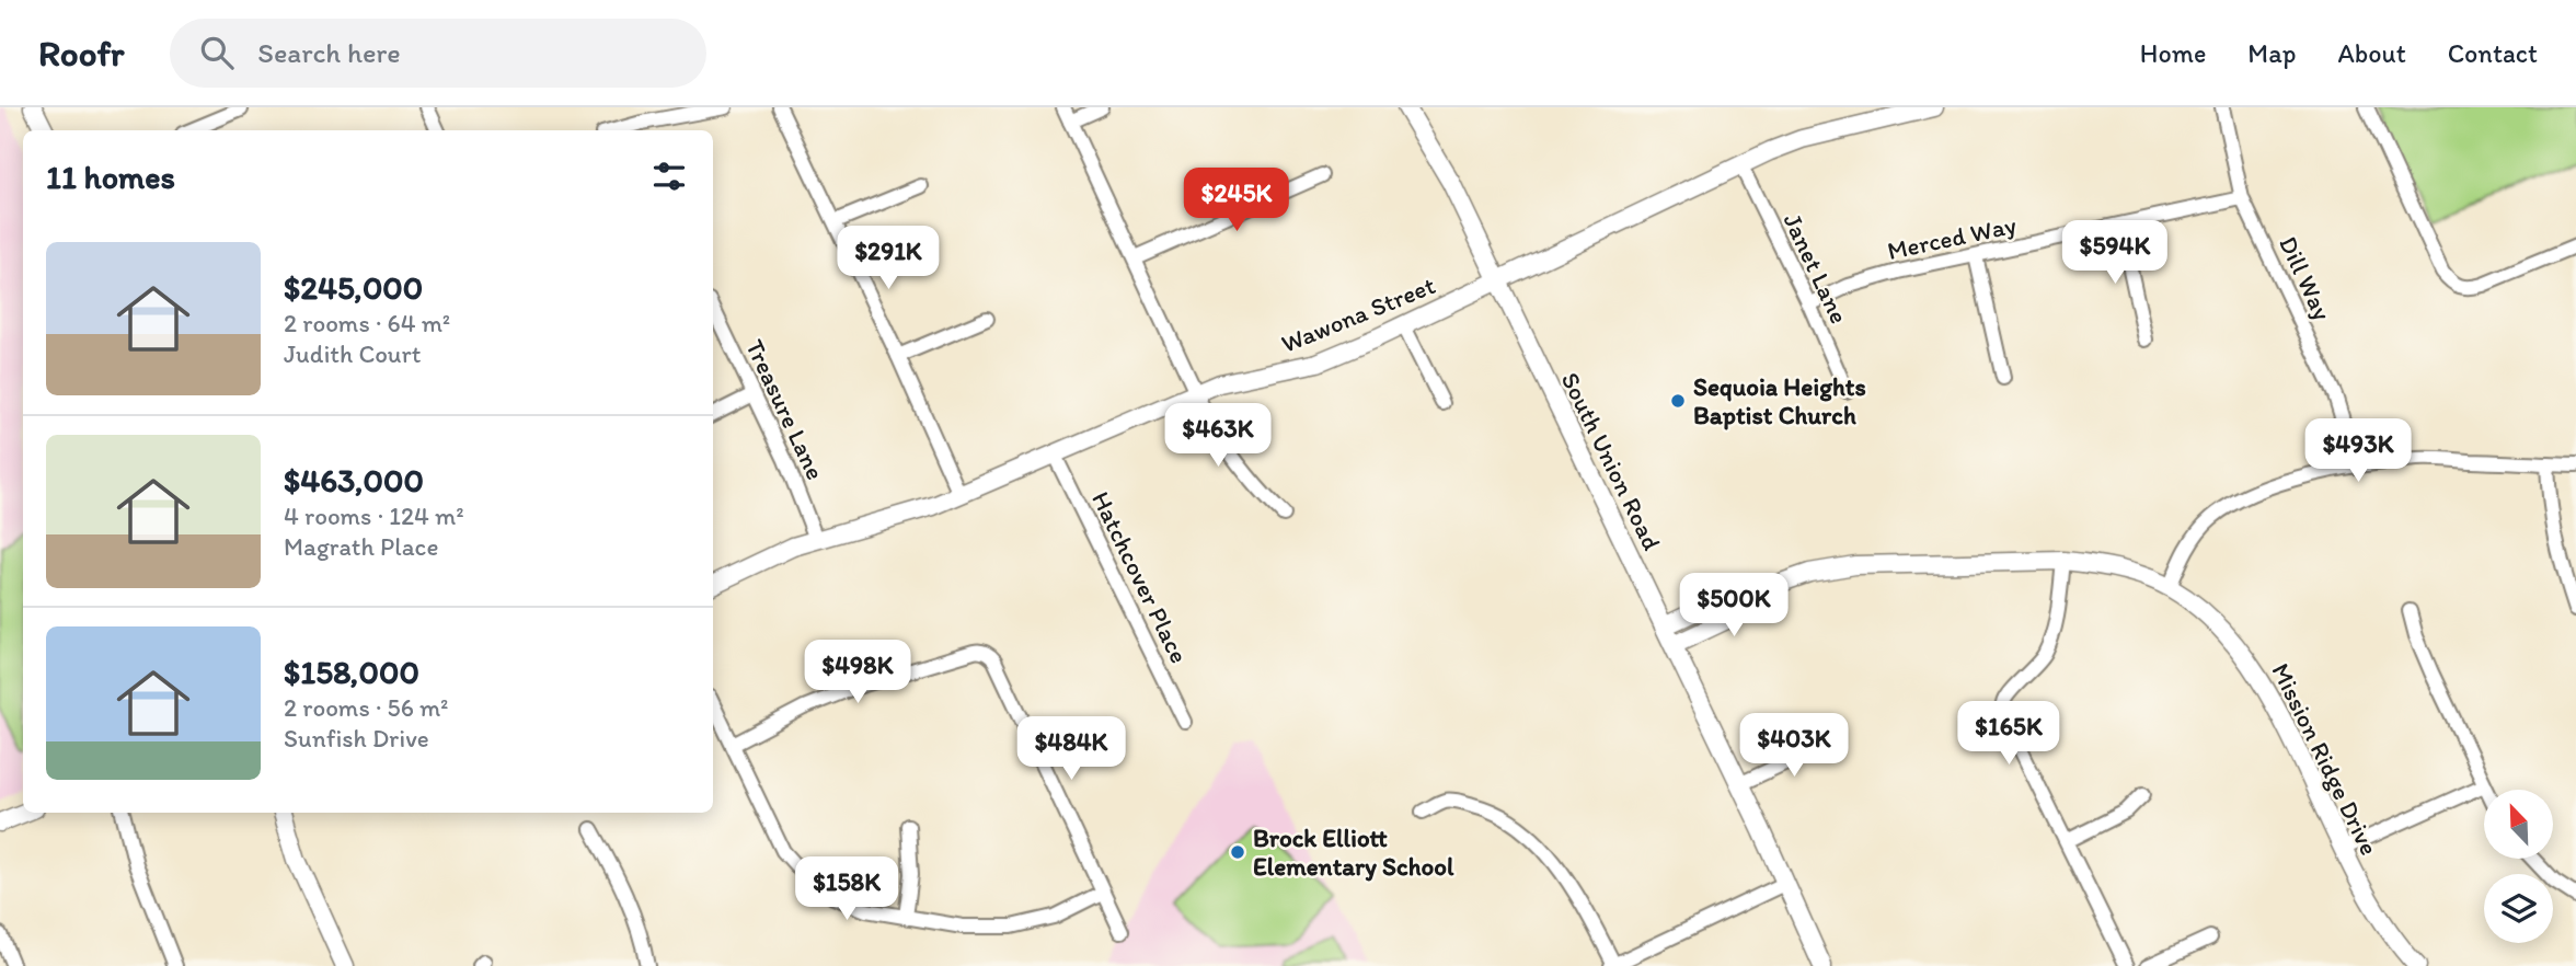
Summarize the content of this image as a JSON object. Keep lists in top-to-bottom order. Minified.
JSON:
{"streets":{"street":["Merced Way","Janet Lane","Dill Way","Wawona Street","Treasure Lane","South Union Road","Hatchcover Place","Mission Ridge Drive"]},"crossings":[["Merced Way","Janet Lane"],["Merced Way","Dill Way"],["Janet Lane","Wawona Street"],["Wawona Street","Treasure Lane"],["Wawona Street","South Union Road"],["Wawona Street","Hatchcover Place"],["South Union Road","Mission Ridge Drive"]],"places":["Sequoia Heights Baptist Church","Brock Elliott Elementary School"],"north":"top left","page":{"header":"Roofr","search":"Search here","nav":["Home","Map","About","Contact"],"heading":"11 homes","price":["$245K","$594K","$291K","$463K","$493K","$500K","$498K","$165K","$403K","$484K","$158K"],"list":[{"name":"$245,000","note":"2 rooms · 64 m² · Judith Court"},{"name":"$463,000","note":"4 rooms · 124 m² · Magrath Place"},{"name":"$158,000","note":"2 rooms · 56 m² · Sunfish Drive"}]}}
